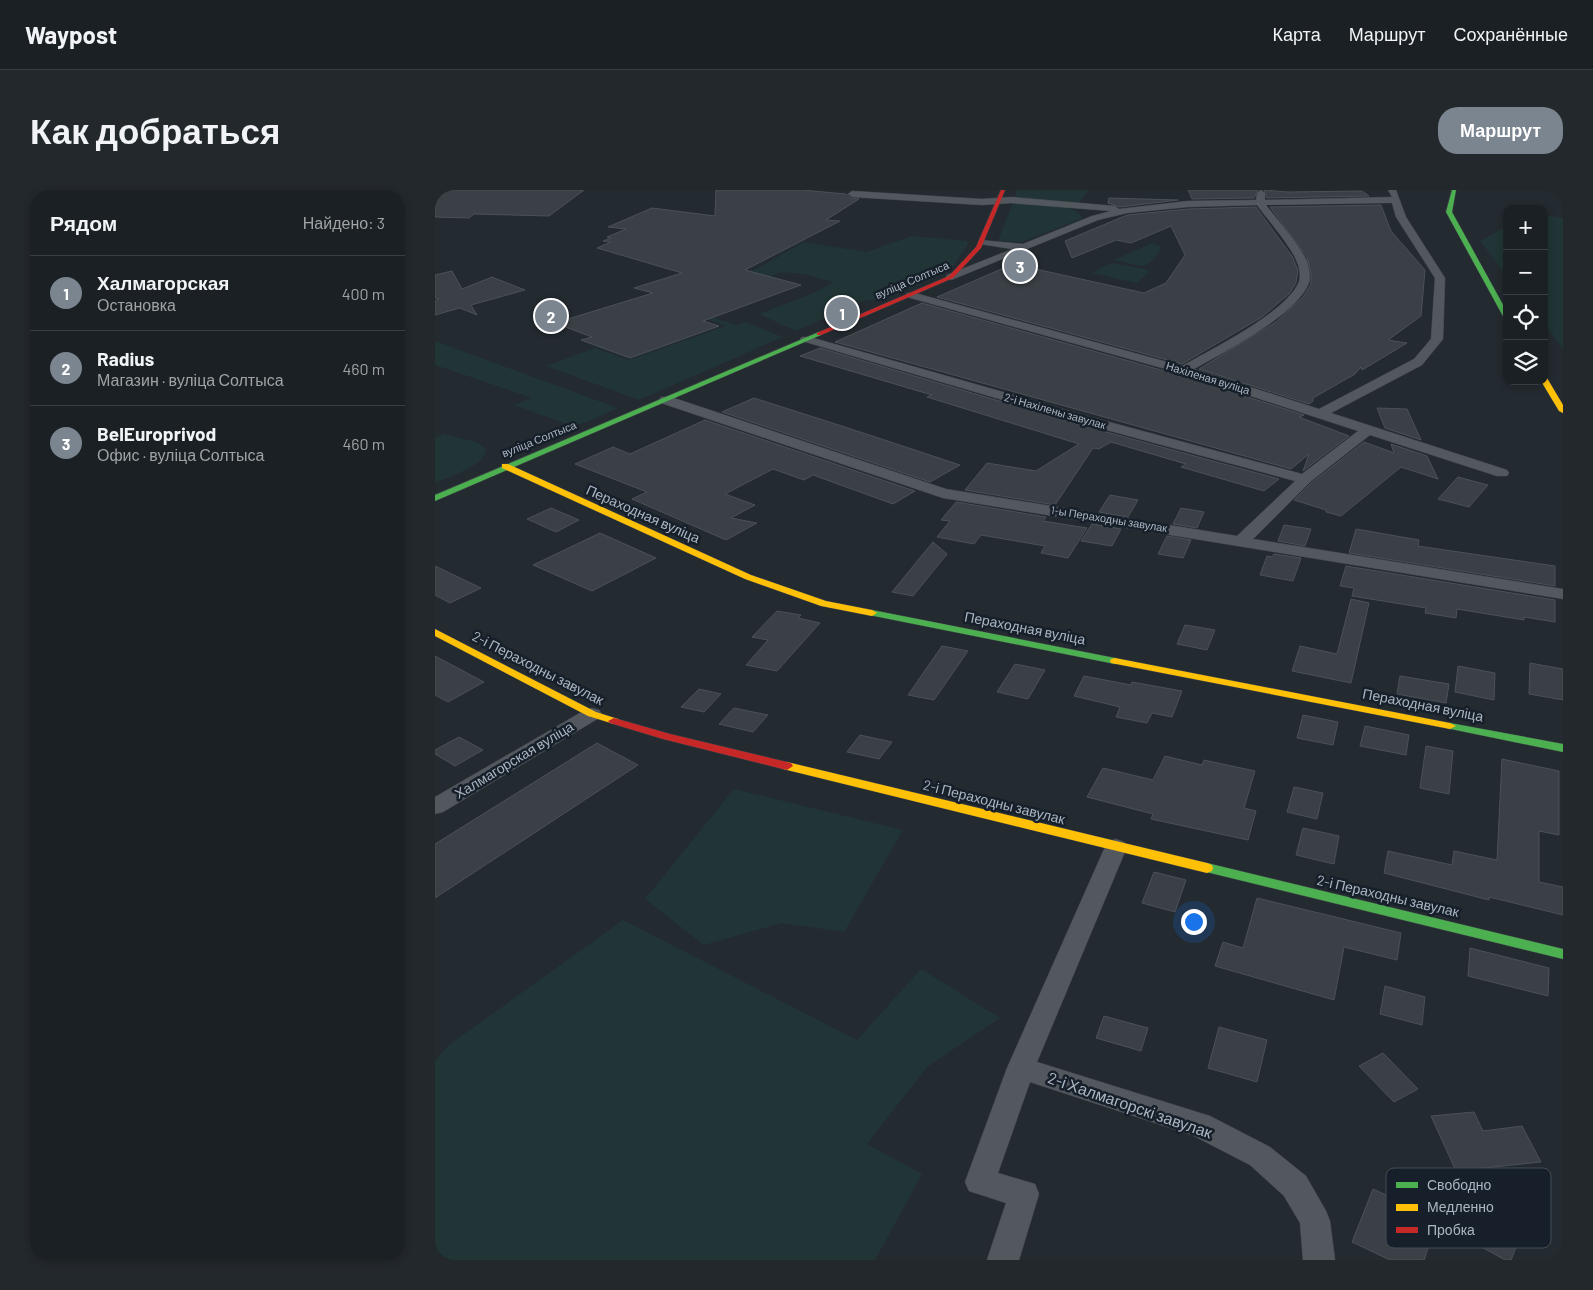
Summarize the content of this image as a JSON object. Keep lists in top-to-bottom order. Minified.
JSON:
{"streets":{"main road":["вуліца Солтыса","Пераходная вуліца","2-і Пераходны завулак"],"street":["Нахіленая вуліца","2-і Нахілены завулак","1-ы Пераходны завулак","Халмагорская вуліца","2-і Халмагорскі завулак"]},"crossings":[["вуліца Солтыса","Нахіленая вуліца"],["вуліца Солтыса","2-і Нахілены завулак"],["вуліца Солтыса","Пераходная вуліца"],["вуліца Солтыса","1-ы Пераходны завулак"],["2-і Пераходны завулак","Халмагорская вуліца"]],"legend":["Свободно","Медленно","Пробка"],"page":{"header":"Waypost","nav":["Карта","Маршрут","Сохранённые"],"buttons":"Маршрут","title":"Как добраться","heading":["Рядом","Найдено: 3"],"map_buttons":["+","−"],"pins":["3","1","2"],"list":[{"mark":"1","name":"Халмагорская","note":"Остановка","value":"400 m"},{"mark":"2","name":"Radius","note":"Магазин · вуліца Солтыса","value":"460 m"},{"mark":"3","name":"BelEuroprivod","note":"Офис · вуліца Солтыса","value":"460 m"}]}}
